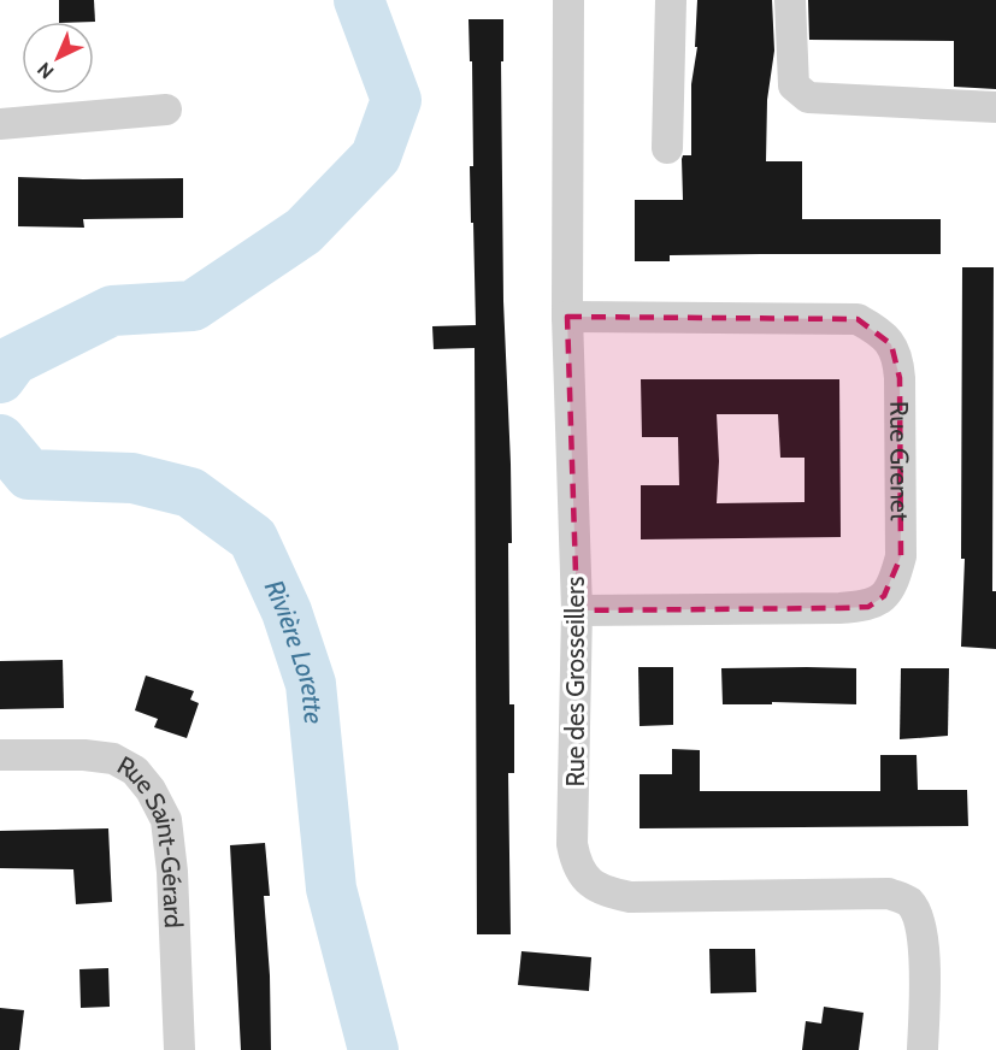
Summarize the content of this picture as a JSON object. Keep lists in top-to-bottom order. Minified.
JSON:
{"streets":{"street":["Rue Grenet","Rue des Grosseillers","Rue Saint-Gérard"]},"crossings":[["Rue Grenet","Rue des Grosseillers"]],"water":["Rivière Lorette"],"north":"bottom left"}
